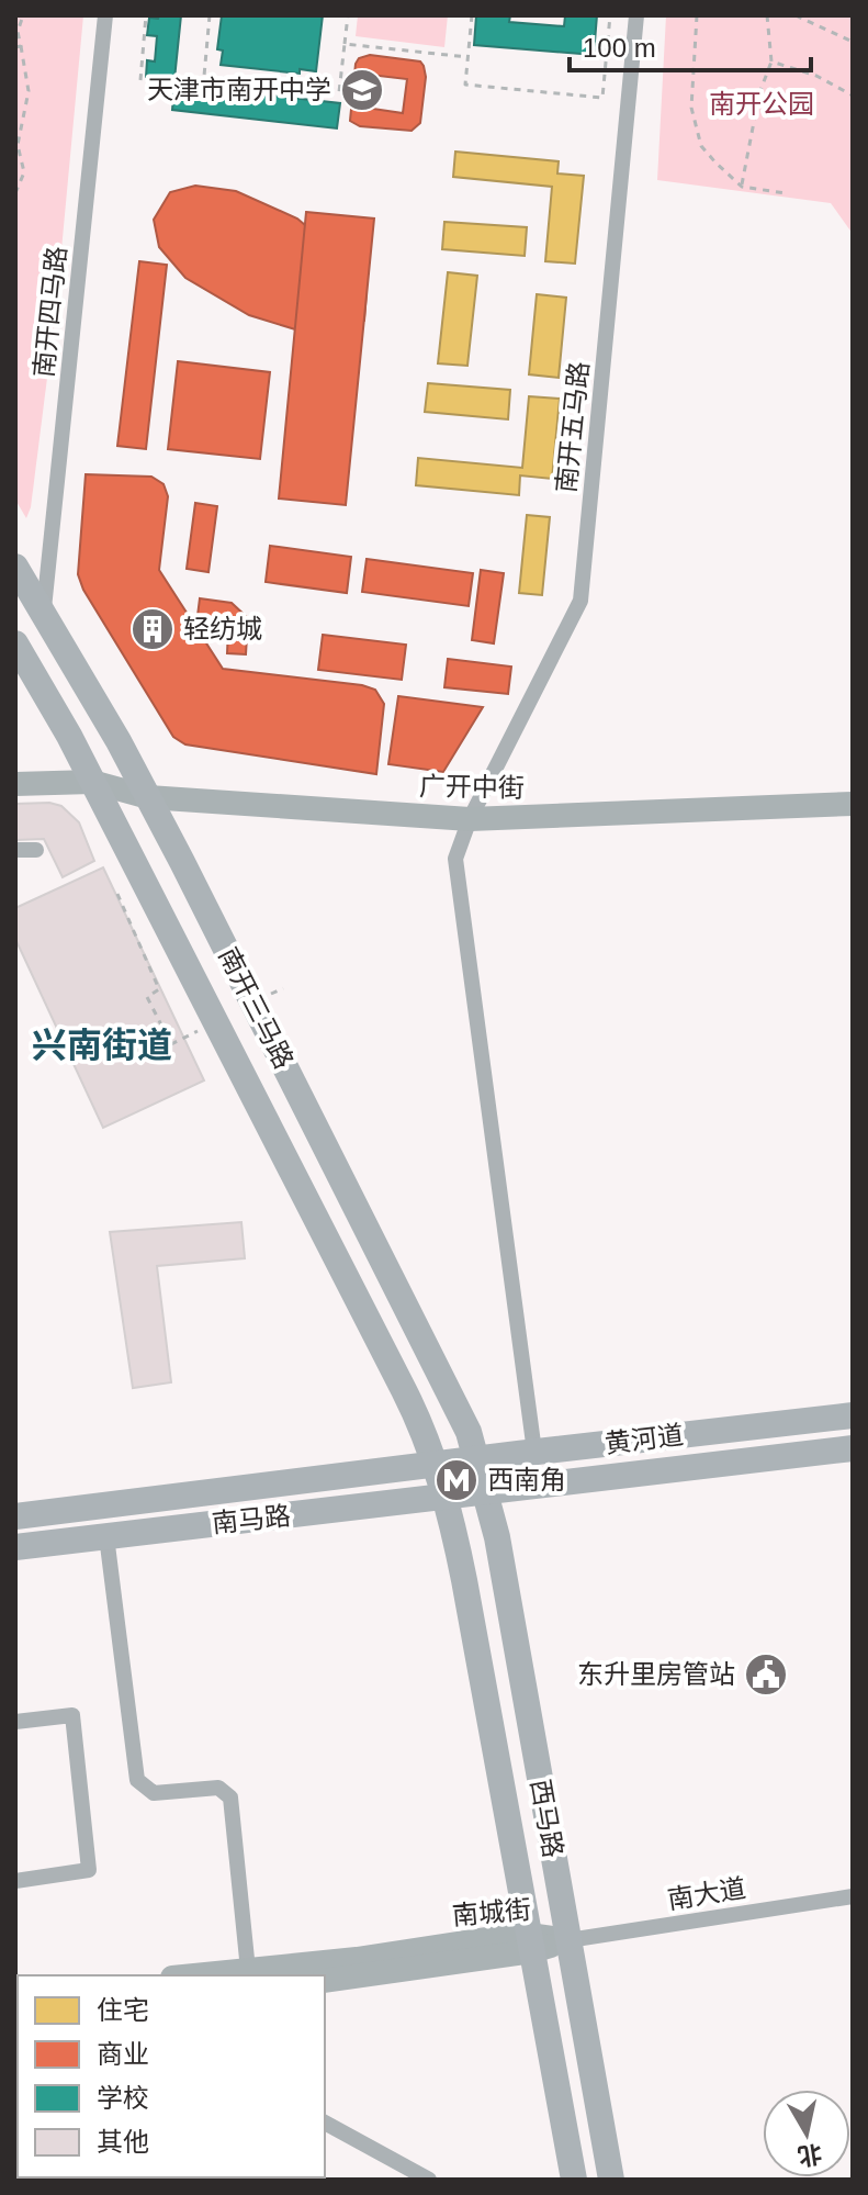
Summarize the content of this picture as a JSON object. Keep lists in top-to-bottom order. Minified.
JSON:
{"streets":{"main road":["南开三马路","黄河道","南马路","西马路"],"street":["南开四马路","南开五马路","广开中街","南大道","南城街"]},"crossings":[["南开四马路","南开三马路"],["南开五马路","广开中街"],["南开五马路","黄河道"],["广开中街","南开三马路"],["南开三马路","黄河道"],["南开三马路","南马路"],["南开三马路","西马路"],["黄河道","南马路"],["黄河道","西马路"],["南马路","西马路"],["西马路","南大道"],["西马路","南城街"],["南大道","南城街"]],"districts":["兴南街道"],"parks":["南开公园"],"places":{"school or university":["天津市南开中学"],"building":["轻纺城"],"metro station":["西南角"],"public building":["东升里房管站"]},"legend":["住宅","商业","学校","其他"],"scale_bar":"100 m","north":"bottom"}
